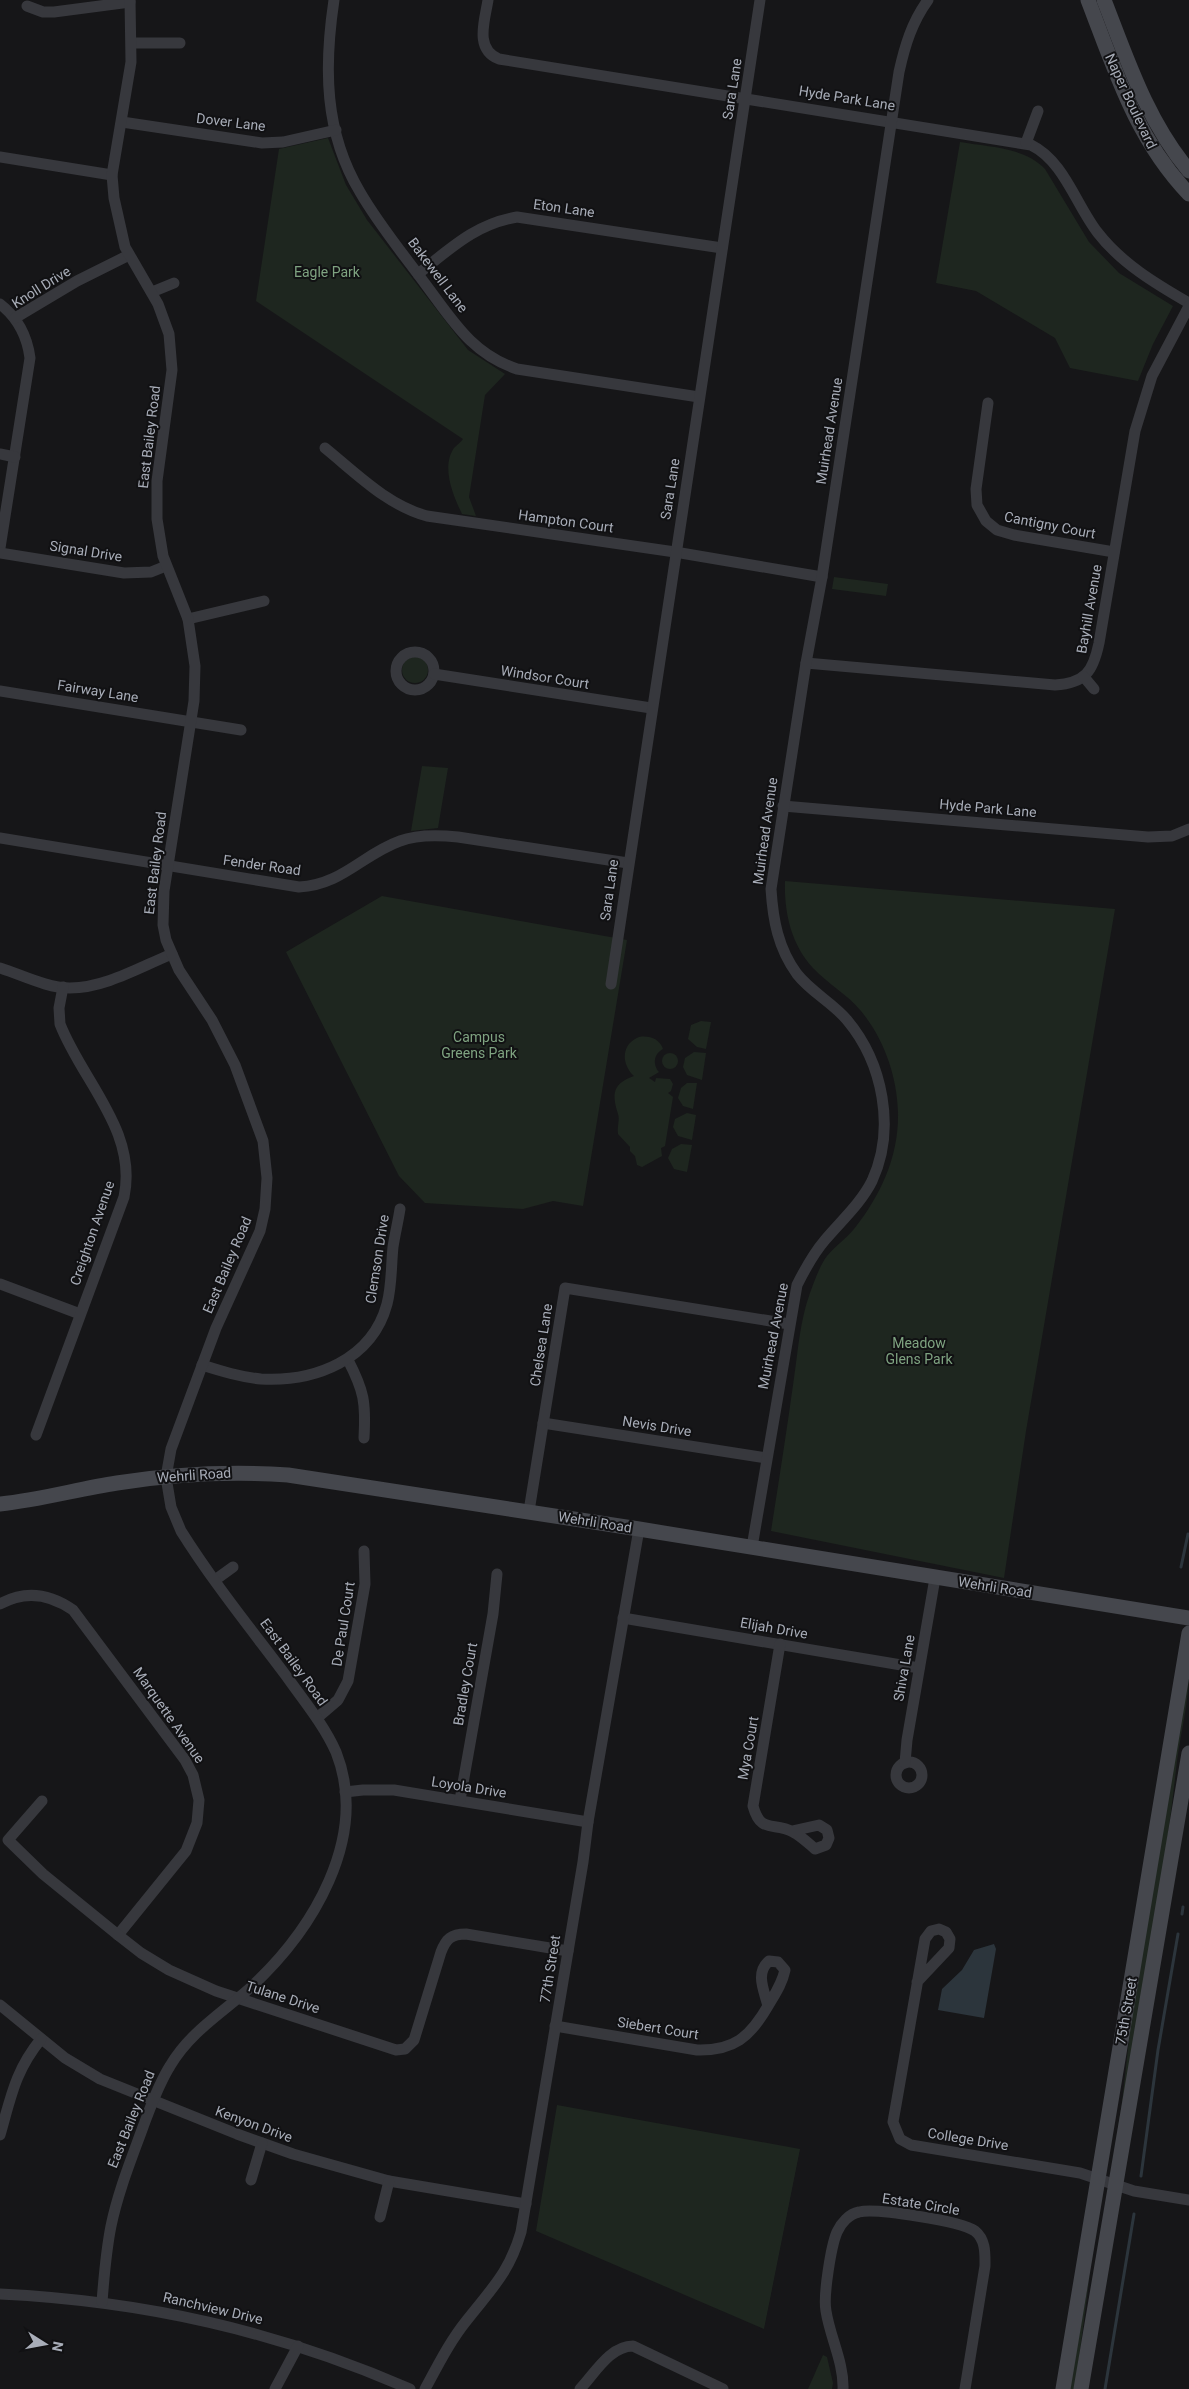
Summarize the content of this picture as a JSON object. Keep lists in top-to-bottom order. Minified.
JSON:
{"streets":{"main road":["Naper Boulevard","Wehrli Road","75th Street"],"street":["Sara Lane","Hyde Park Lane","Dover Lane","Eton Lane","Bakewell Lane","Knoll Drive","Muirhead Avenue","East Bailey Road","Hampton Court","Cantigny Court","Signal Drive","Bayhill Avenue","Windsor Court","Fairway Lane","Fender Road","Creighton Avenue","Clemson Drive","Chelsea Lane","Nevis Drive","De Paul Court","Elijah Drive","Shiva Lane","Bradley Court","Marquette Avenue","Mya Court","Loyola Drive","77th Street","Tulane Drive","Siebert Court","Kenyon Drive","College Drive","Estate Circle","Ranchview Drive"]},"crossings":[["Sara Lane","Hyde Park Lane"],["Sara Lane","Eton Lane"],["Sara Lane","Bakewell Lane"],["Sara Lane","Hampton Court"],["Sara Lane","Windsor Court"],["Sara Lane","Fender Road"],["Hyde Park Lane","Muirhead Avenue"],["Hyde Park Lane","Bayhill Avenue"],["Dover Lane","Bakewell Lane"],["Dover Lane","East Bailey Road"],["Eton Lane","Bakewell Lane"],["Knoll Drive","East Bailey Road"],["Muirhead Avenue","Hampton Court"],["Muirhead Avenue","Chelsea Lane"],["Muirhead Avenue","Nevis Drive"],["Muirhead Avenue","Wehrli Road"],["East Bailey Road","Signal Drive"],["East Bailey Road","Fairway Lane"],["East Bailey Road","Fender Road"],["East Bailey Road","Clemson Drive"],["East Bailey Road","Wehrli Road"],["East Bailey Road","De Paul Court"],["East Bailey Road","Loyola Drive"],["East Bailey Road","Tulane Drive"],["East Bailey Road","Kenyon Drive"],["East Bailey Road","Ranchview Drive"],["Cantigny Court","Bayhill Avenue"],["Chelsea Lane","Nevis Drive"],["Chelsea Lane","Wehrli Road"],["Wehrli Road","Shiva Lane"],["Wehrli Road","77th Street"],["Elijah Drive","Shiva Lane"],["Elijah Drive","Mya Court"],["Elijah Drive","77th Street"],["Bradley Court","Loyola Drive"],["Marquette Avenue","Tulane Drive"],["Loyola Drive","77th Street"],["77th Street","Tulane Drive"],["77th Street","Siebert Court"],["77th Street","Kenyon Drive"],["75th Street","College Drive"]],"parks":["Eagle Park","Campus Greens Park","Meadow Glens Park"],"north":"right"}
